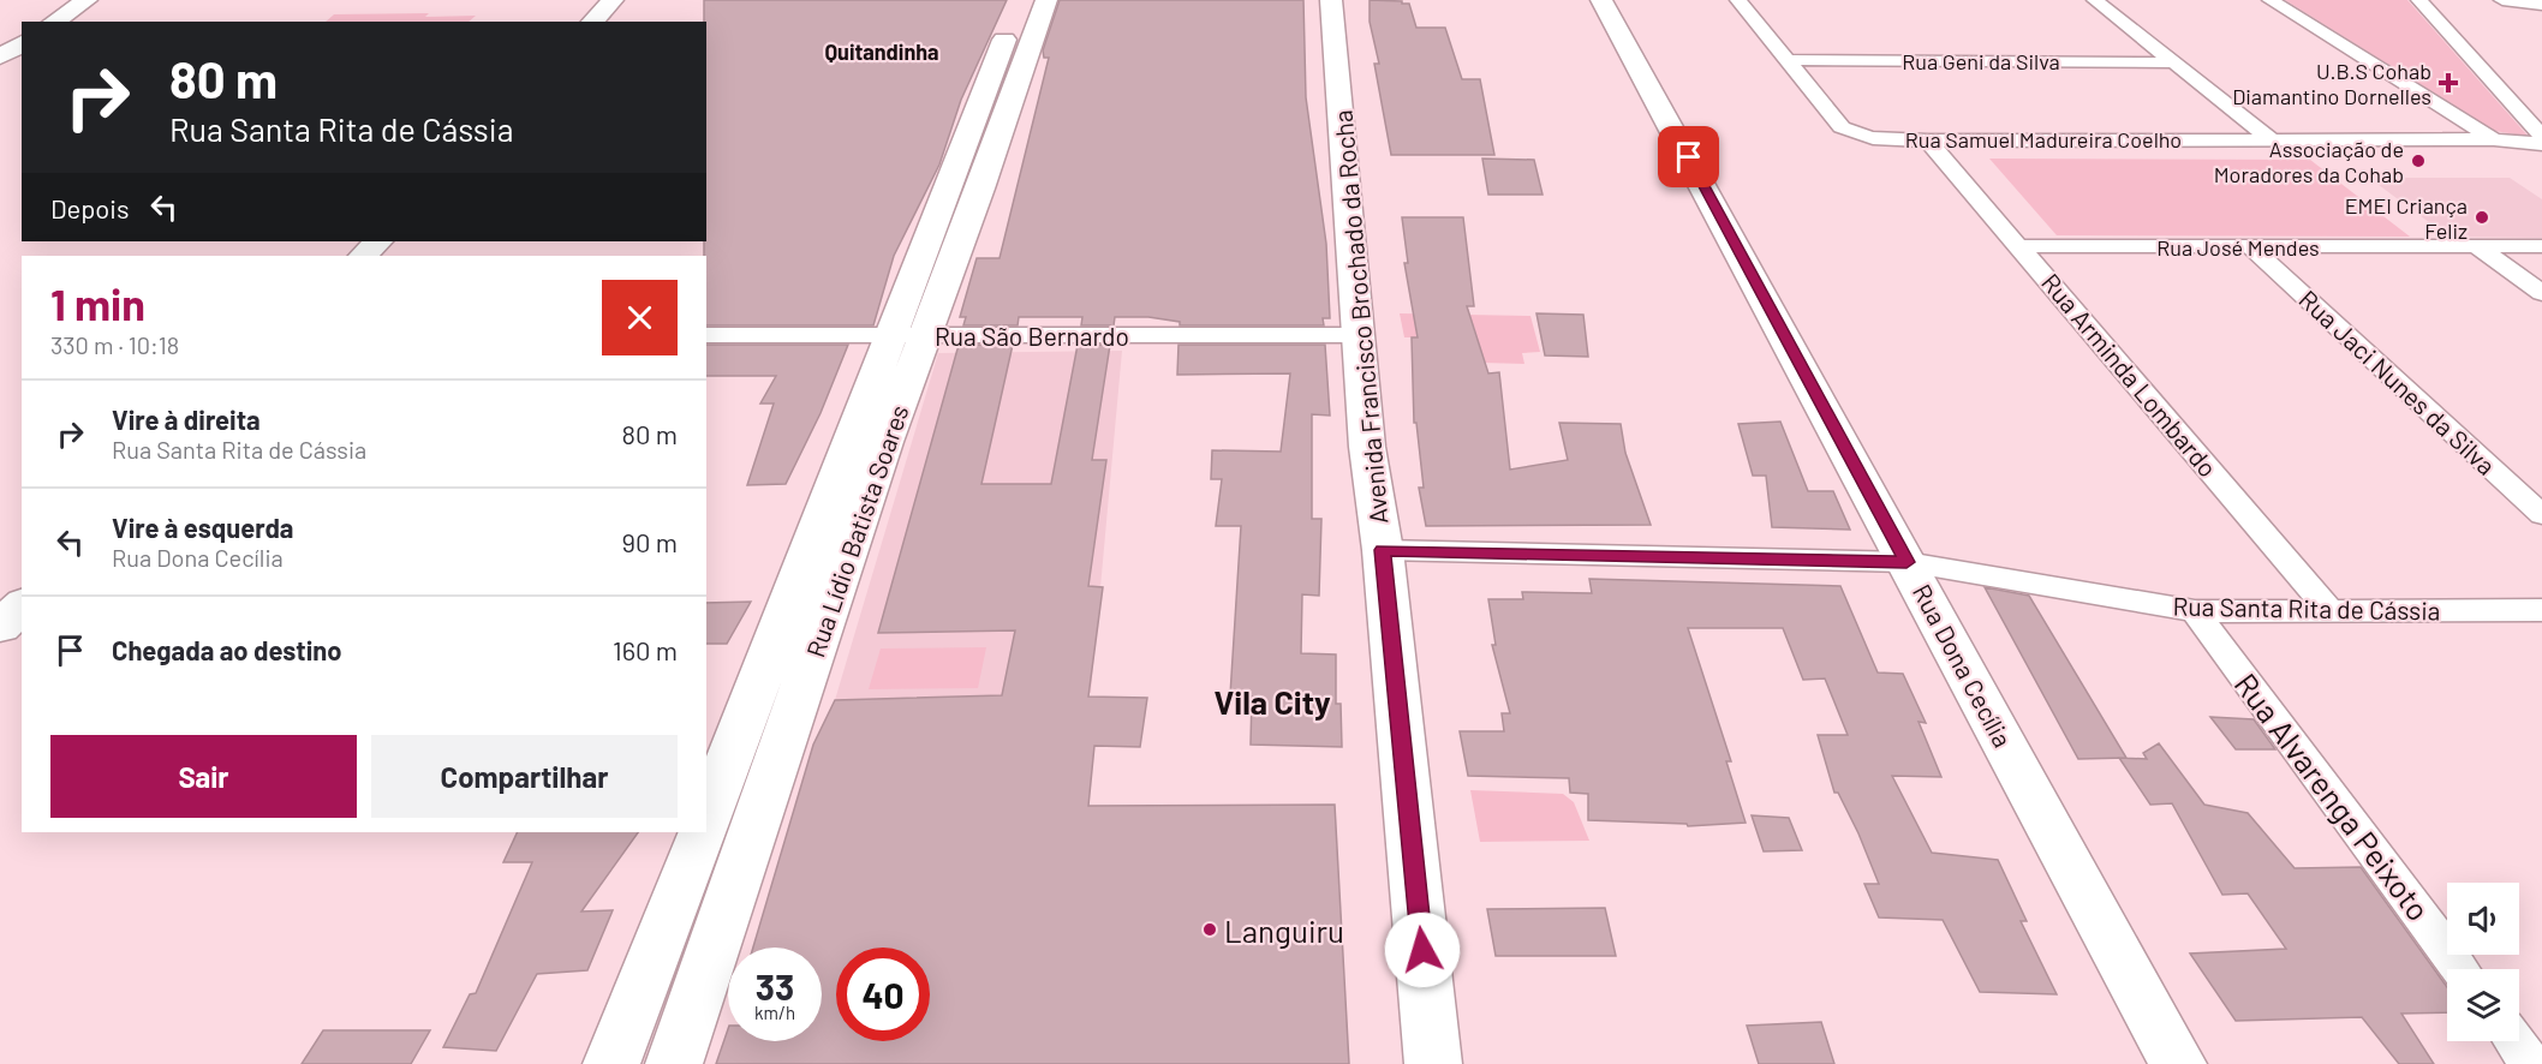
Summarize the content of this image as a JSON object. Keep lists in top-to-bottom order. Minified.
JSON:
{"streets":{"street":["Rua Geni da Silva","Rua Samuel Madureira Coelho","Rua José Mendes","Avenida Francisco Brochado da Rocha","Rua São Bernardo","Rua Arminda Lombardo","Rua Jaci Nunes da Silva","Rua Lídio Batista Soares","Rua Santa Rita de Cássia","Rua Dona Cecília","Rua Alvarenga Peixoto"]},"crossings":[["Rua Geni da Silva","Rua Samuel Madureira Coelho"],["Rua Samuel Madureira Coelho","Rua Arminda Lombardo"],["Rua José Mendes","Rua Arminda Lombardo"],["Rua José Mendes","Rua Jaci Nunes da Silva"],["Avenida Francisco Brochado da Rocha","Rua São Bernardo"],["Avenida Francisco Brochado da Rocha","Rua Santa Rita de Cássia"],["Rua São Bernardo","Rua Lídio Batista Soares"],["Rua Arminda Lombardo","Rua Santa Rita de Cássia"],["Rua Santa Rita de Cássia","Rua Dona Cecília"],["Rua Santa Rita de Cássia","Rua Alvarenga Peixoto"]],"districts":["Quitandinha","Vila City"],"places":{"health":["U.B.S Cohab Diamantino Dornelles"],"other":["Associação de Moradores da Cohab","EMEI Criança Feliz","Languiru"]},"page":{"turn":["80 m","Rua Santa Rita de Cássia"],"then":"Depois","heading":["1 min","330 m · 10:18"],"list":[{"name":"Vire à direita","note":"Rua Santa Rita de Cássia","value":"80 m"},{"name":"Vire à esquerda","note":"Rua Dona Cecília","value":"90 m"},{"name":"Chegada ao destino","value":"160 m"}],"buttons":["Sair","Compartilhar"],"speed":"33 km/h","limit":"40"}}
